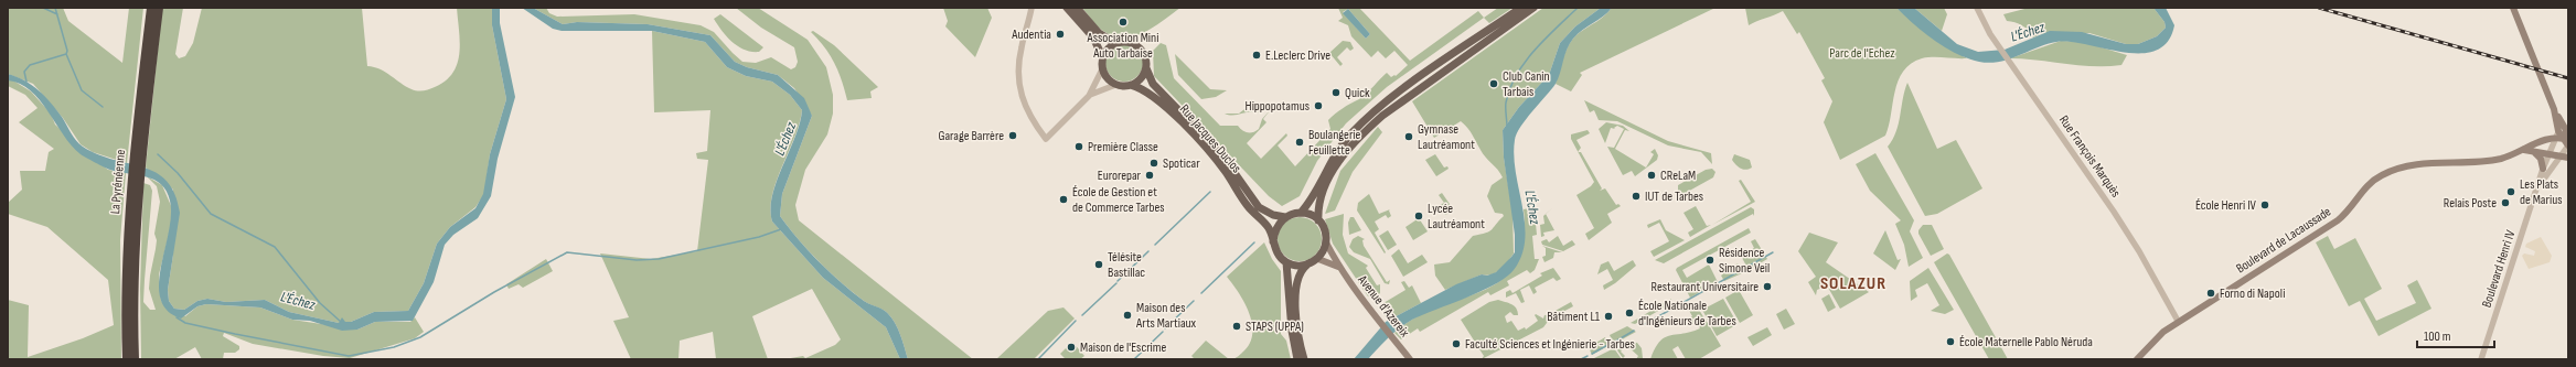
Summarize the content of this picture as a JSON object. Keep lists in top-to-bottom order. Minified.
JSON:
{"streets":{"highway":["La Pyrénéenne"],"main road":["Rue Jacques Duclos","Boulevard de Lacaussade","Avenue d'Azereix"],"street":["Rue François Marquès","Boulevard Henri IV"]},"crossings":[["Rue Jacques Duclos","Avenue d'Azereix"],["Rue François Marquès","Boulevard de Lacaussade"],["Boulevard de Lacaussade","Boulevard Henri IV"]],"districts":["SOLAZUR"],"water":["L'Échez"],"parks":["Parc de l'Echez"],"places":["Association Mini Auto Tarbaise","Audentia","E.Leclerc Drive","Club Canin Tarbais","Quick","Hippopotamus","Garage Barrère","Gymnase Lautréamont","Boulangerie Feuillette","Première Classe","Spoticar","Eurorepar","CReLaM","Les Plats de Marius","IUT de Tarbes","École de Gestion et de Commerce Tarbes","Relais Poste","École Henri IV","Lycée Lautréamont","Résidence Simone Veil","Télésite Bastillac","Restaurant Universitaire","Forno di Napoli","École Nationale d'Ingénieurs de Tarbes","Maison des Arts Martiaux","Bâtiment L1","STAPS (UPPA)","École Maternelle Pablo Néruda","Faculté Sciences et Ingénierie - Tarbes","Maison de l'Escrime"],"scale_bar":"100 m"}
